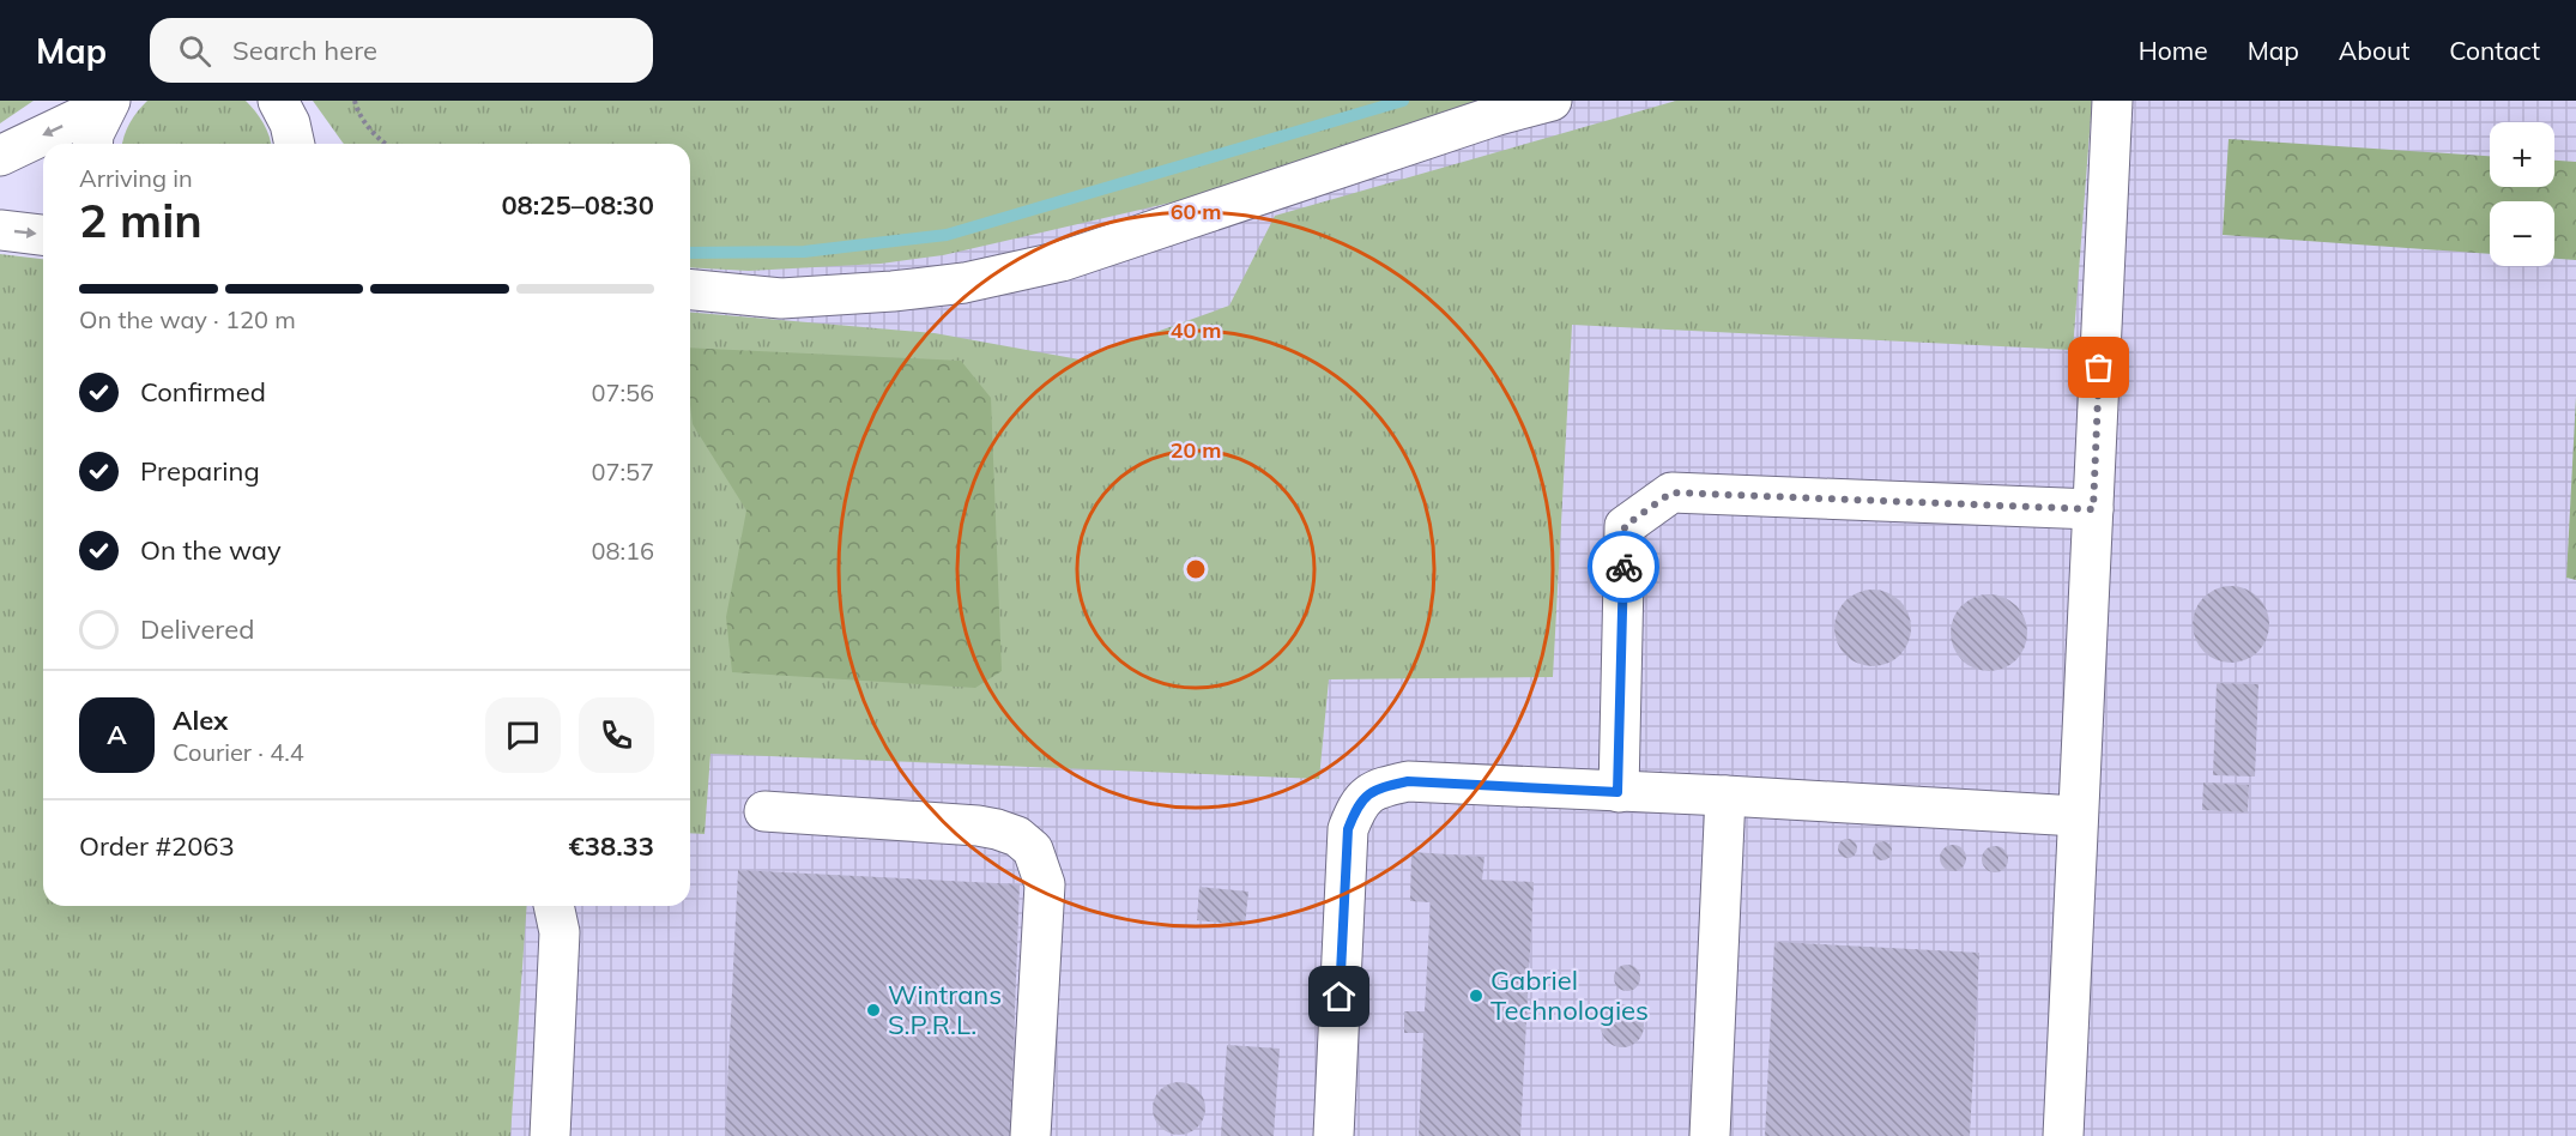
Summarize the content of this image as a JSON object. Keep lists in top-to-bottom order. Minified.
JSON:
{"places":["Gabriel Technologies","Wintrans S.P.R.L."],"page":{"header":"Map","search":"Search here","nav":["Home","Map","About","Contact"],"map_buttons":["+","−"],"heading":["2 min","Arriving in","08:25–08:30"],"panel":["Alex","Courier · 4.4","Order #2063","€38.33"],"bar":"On the way · 120 m","list":[["Confirmed","07:56"],["Preparing","07:57"],["On the way","08:16"],"Delivered"],"round":"A"},"rings":["60 m","40 m","20 m"]}
